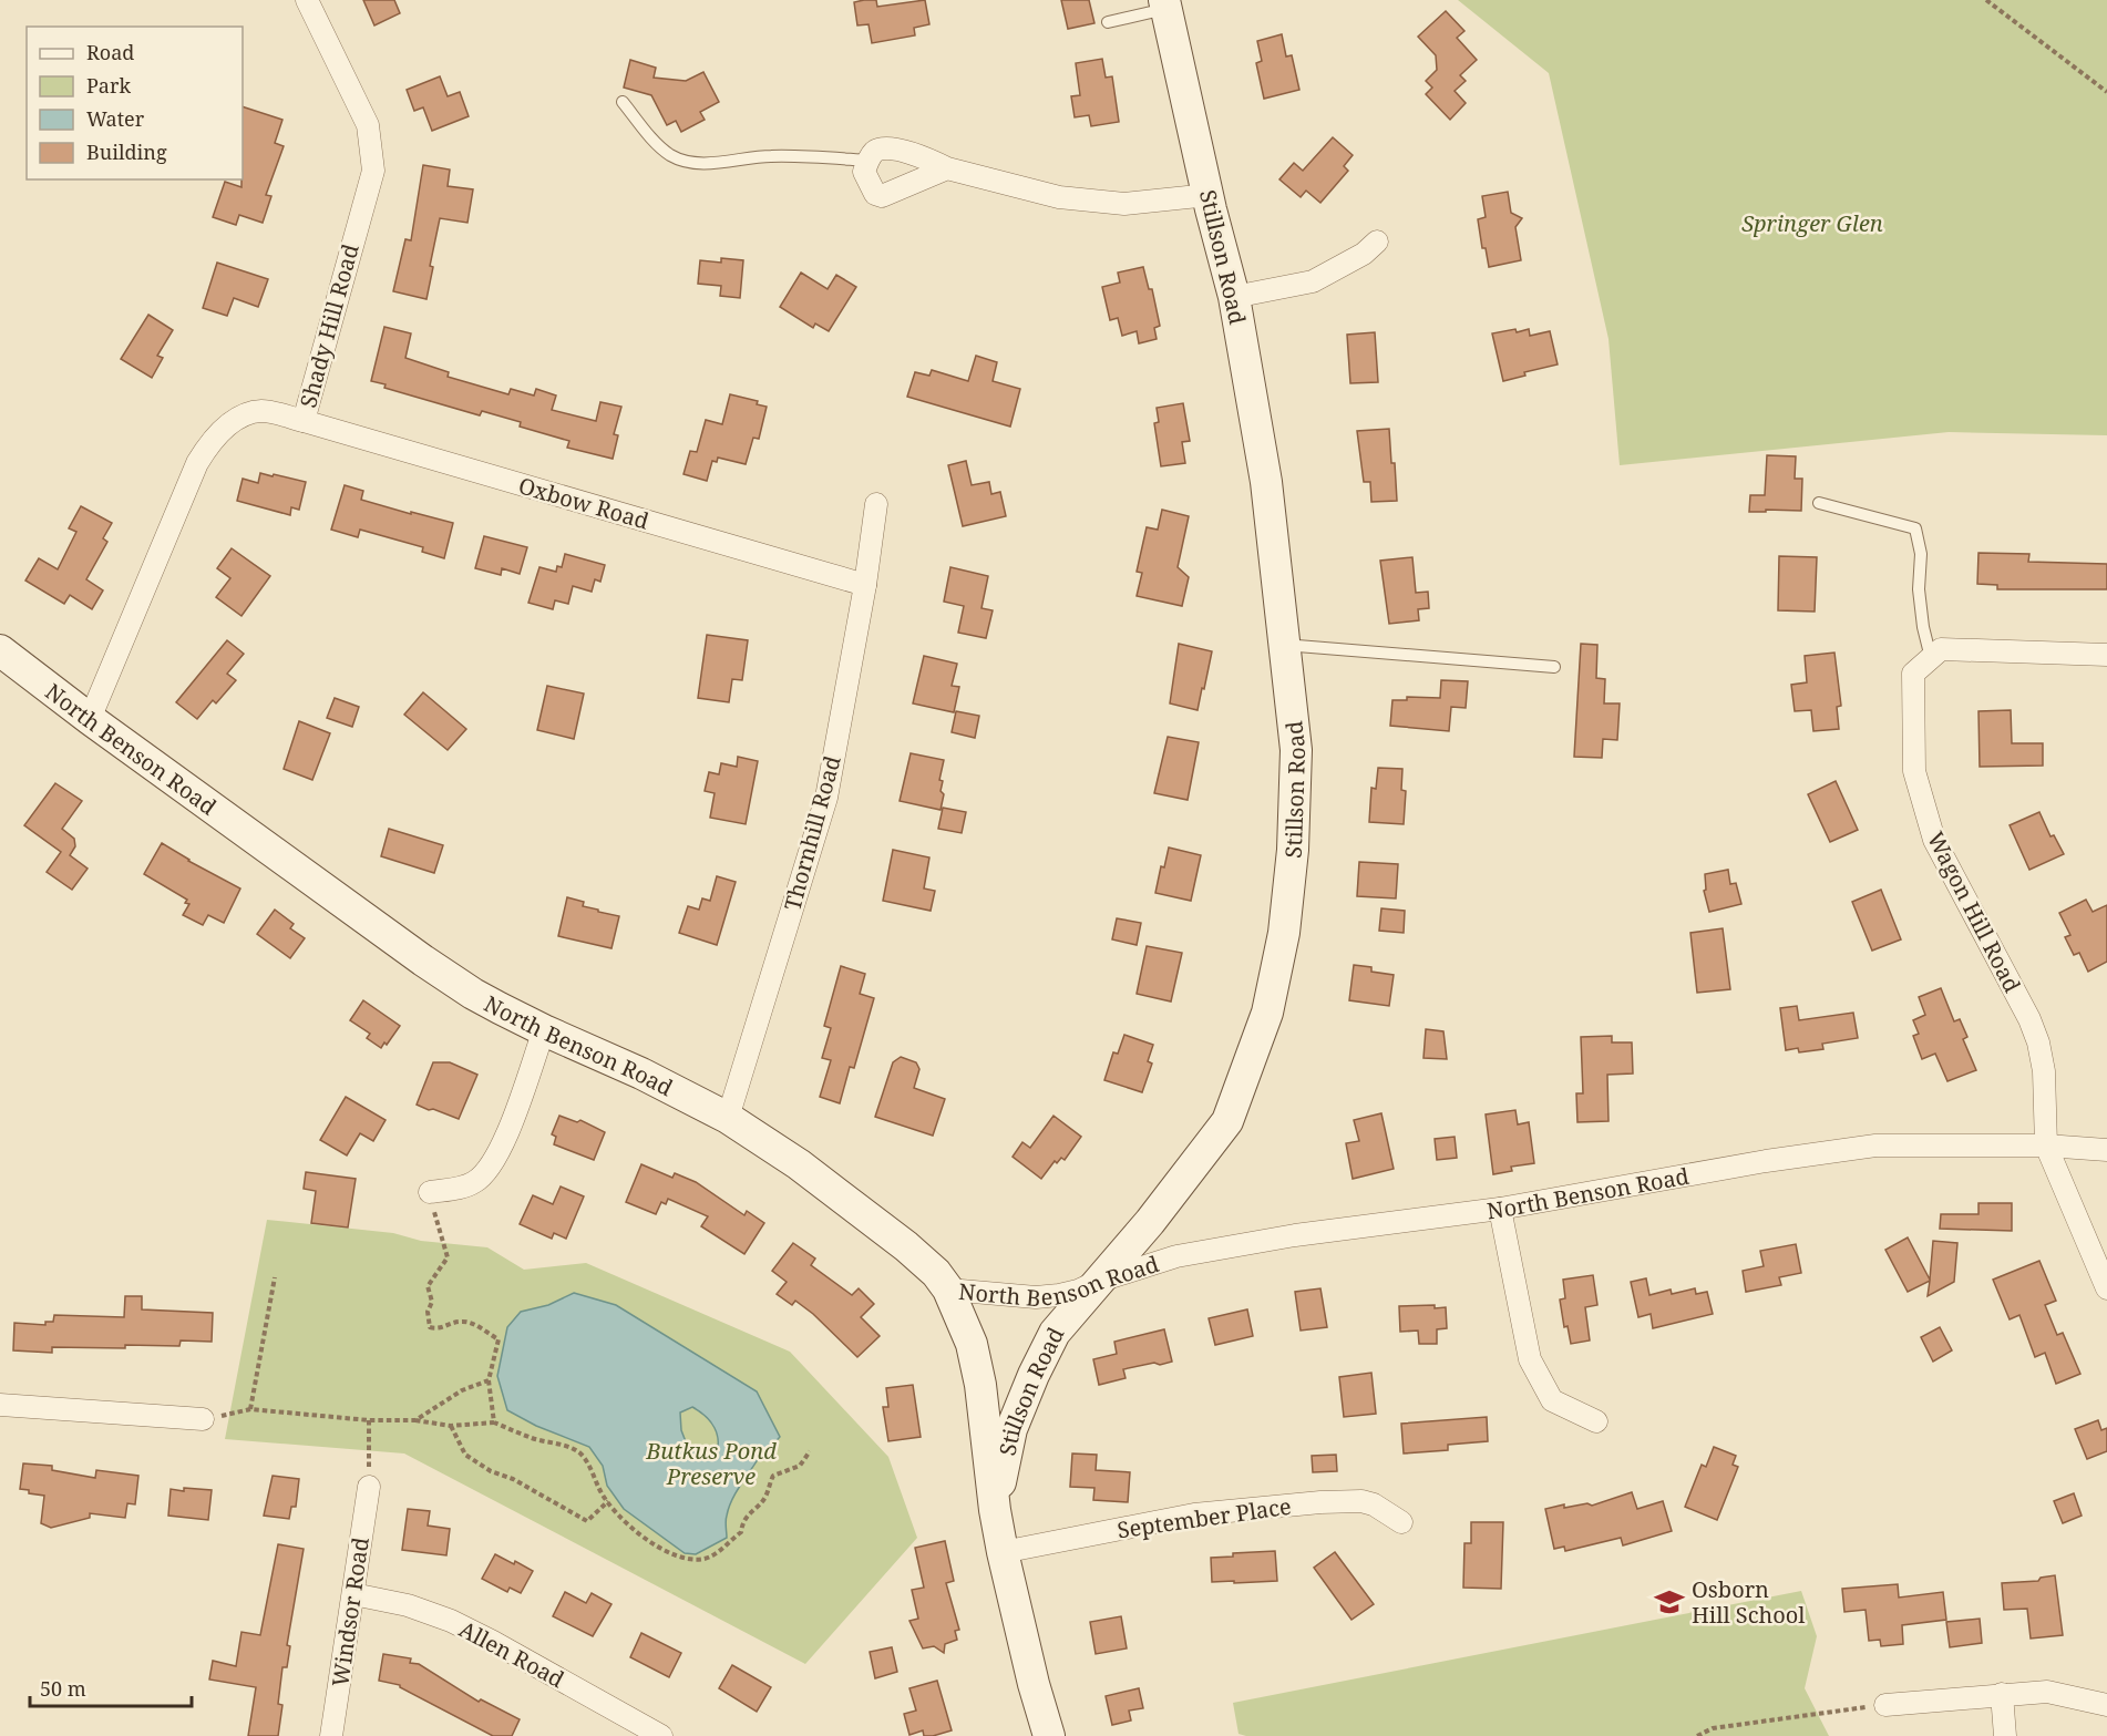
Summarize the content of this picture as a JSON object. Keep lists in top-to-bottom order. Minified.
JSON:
{"streets":{"main road":["Stillson Road","North Benson Road"],"street":["Shady Hill Road","Oxbow Road","Thornhill Road","Wagon Hill Road","September Place","Windsor Road","Allen Road"]},"crossings":[["Stillson Road","North Benson Road"],["Stillson Road","September Place"],["Shady Hill Road","Oxbow Road"],["Shady Hill Road","North Benson Road"],["Oxbow Road","Thornhill Road"],["North Benson Road","Thornhill Road"],["North Benson Road","Wagon Hill Road"],["Windsor Road","Allen Road"]],"parks":["Springer Glen","Butkus Pond Preserve"],"places":{"school or university":["Osborn Hill School"]},"legend":["Road","Park","Water","Building"],"scale_bar":"50 m"}
